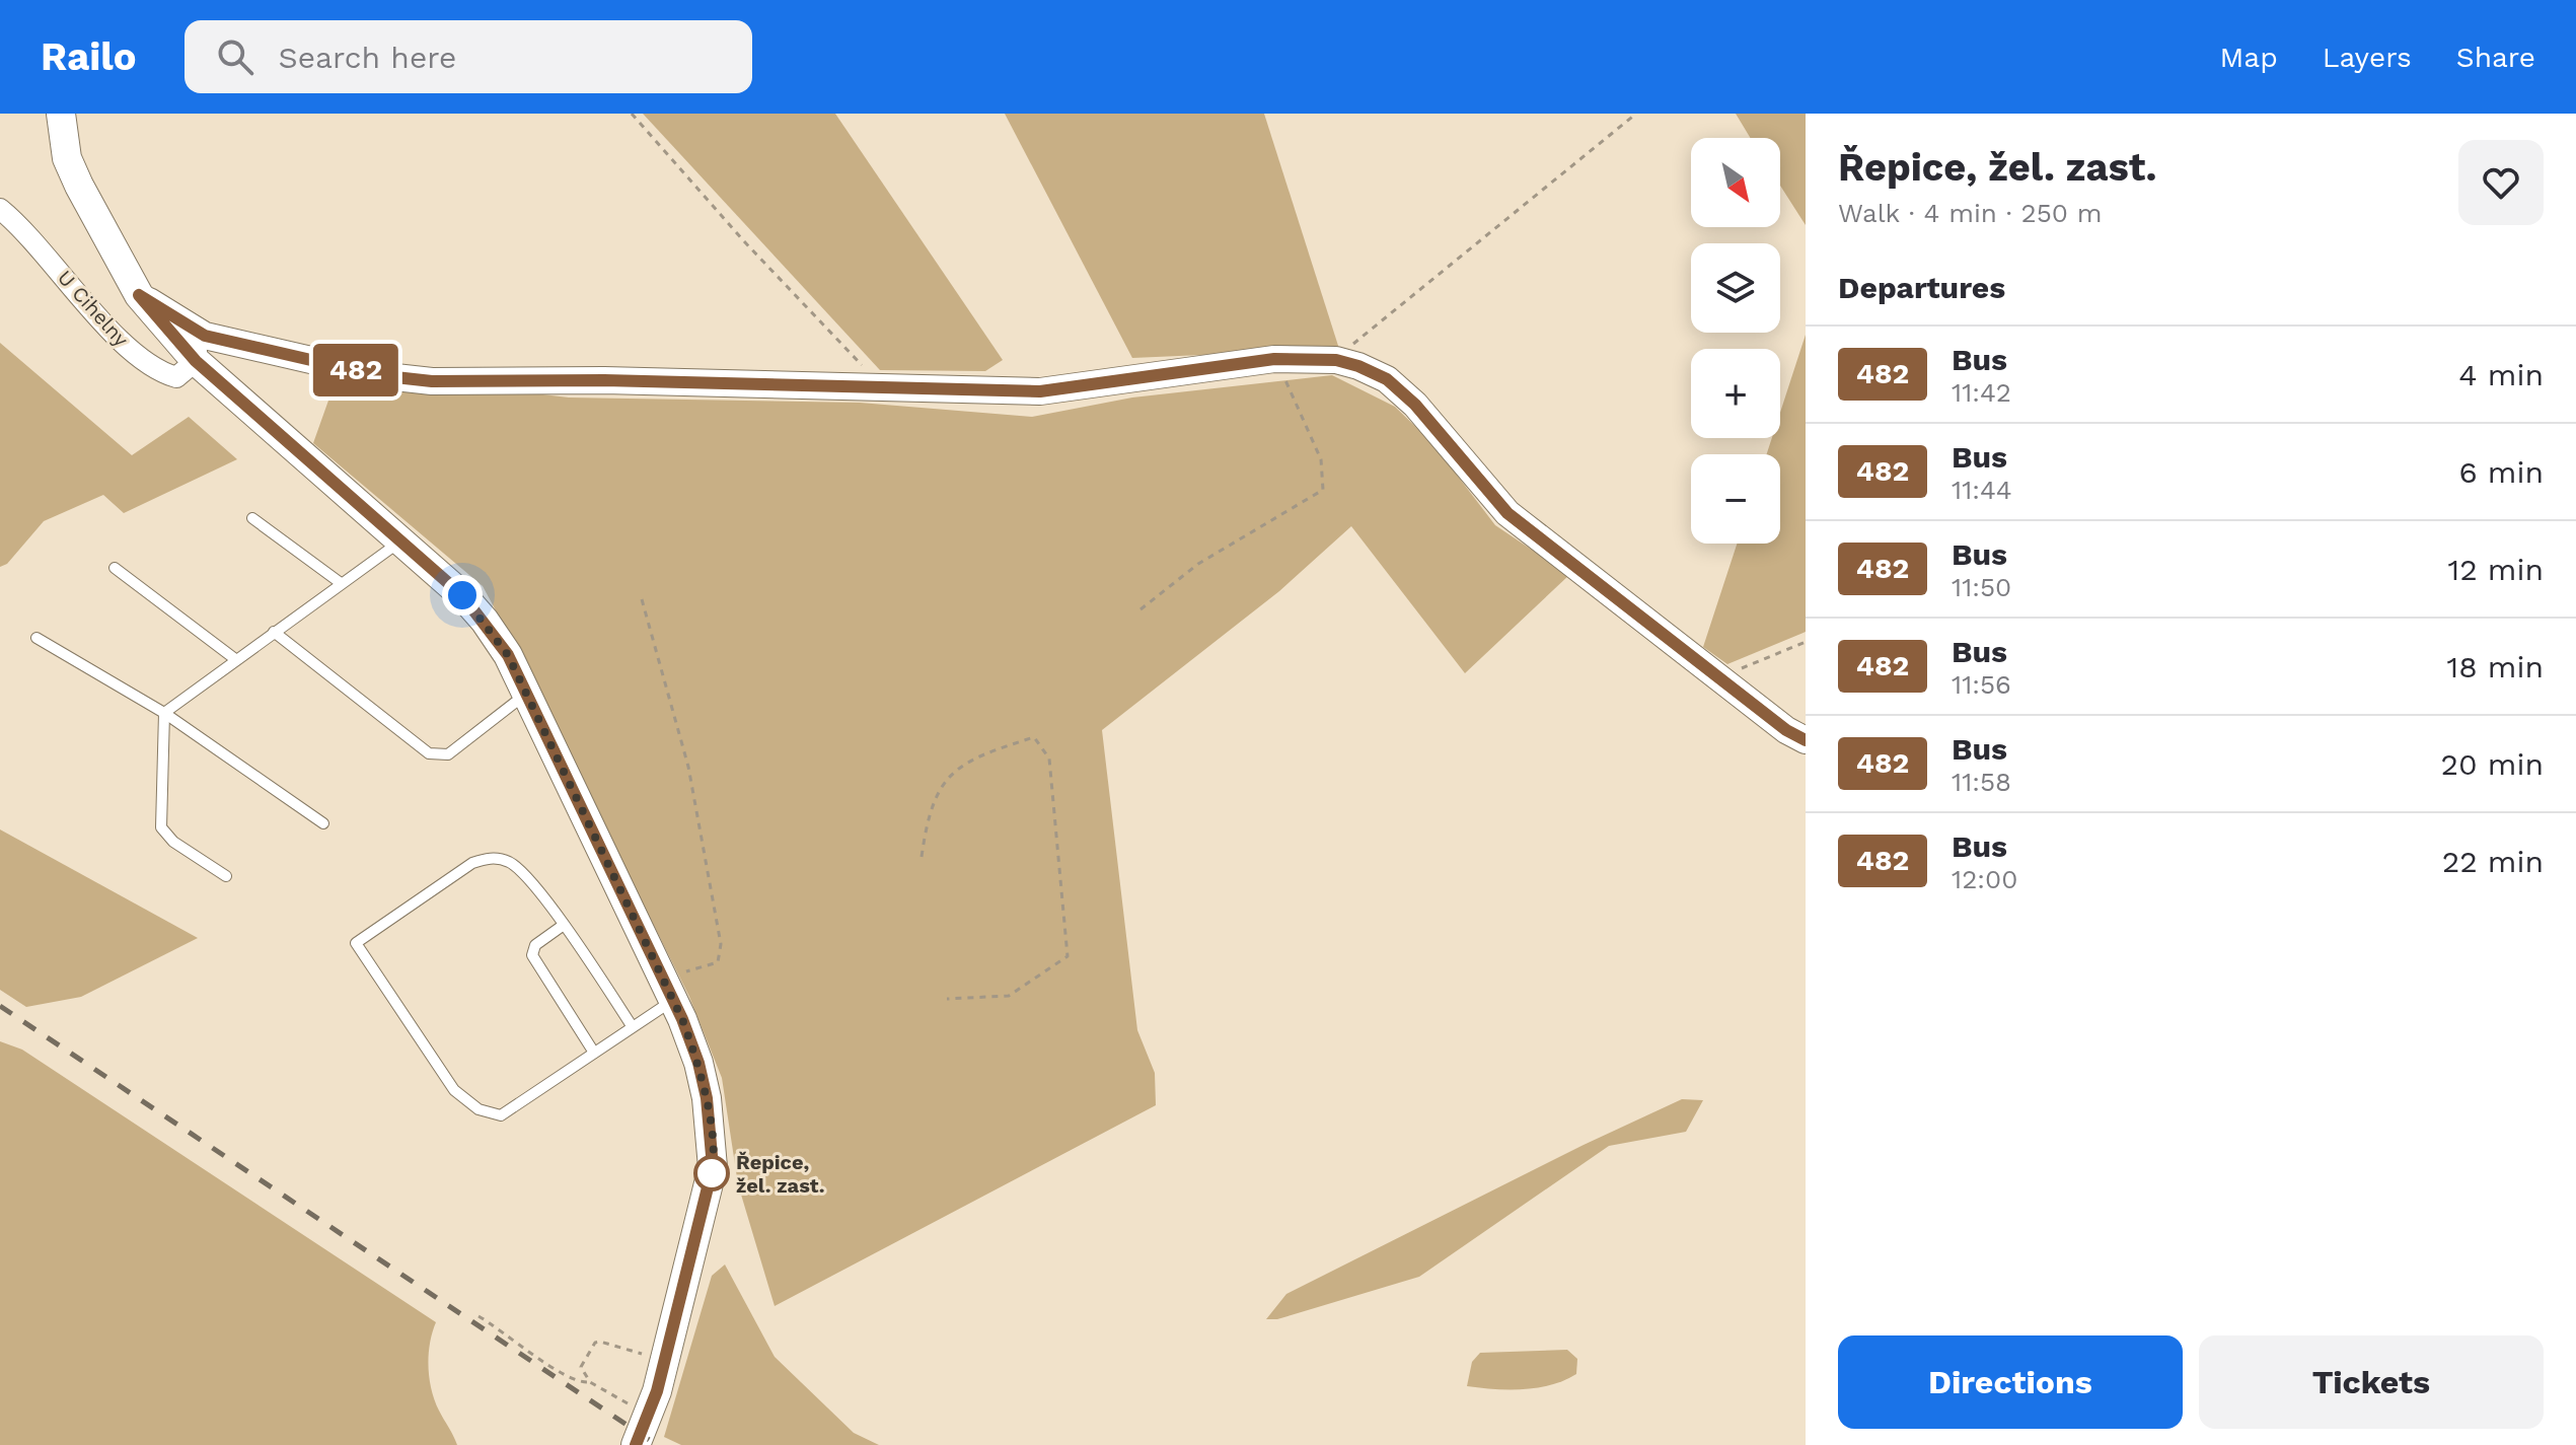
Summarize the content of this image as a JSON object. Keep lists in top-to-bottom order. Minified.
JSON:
{"streets":{"street":["U Cihelny"]},"places":["Řepice, žel. zast."],"lines":["bus line 482"],"north":"bottom right","page":{"header":"Railo","search":"Search here","nav":["Map","Layers","Share"],"on_map":"482","heading":[["Řepice, žel. zast.","Walk · 4 min · 250 m"],"Departures"],"map_buttons":["+","−"],"list":[{"mark":"482","name":"Bus","note":"11:42","value":"4 min"},{"mark":"482","name":"Bus","note":"11:44","value":"6 min"},{"mark":"482","name":"Bus","note":"11:50","value":"12 min"},{"mark":"482","name":"Bus","note":"11:56","value":"18 min"},{"mark":"482","name":"Bus","note":"11:58","value":"20 min"},{"mark":"482","name":"Bus","note":"12:00","value":"22 min"}],"buttons":["Directions","Tickets"]}}
